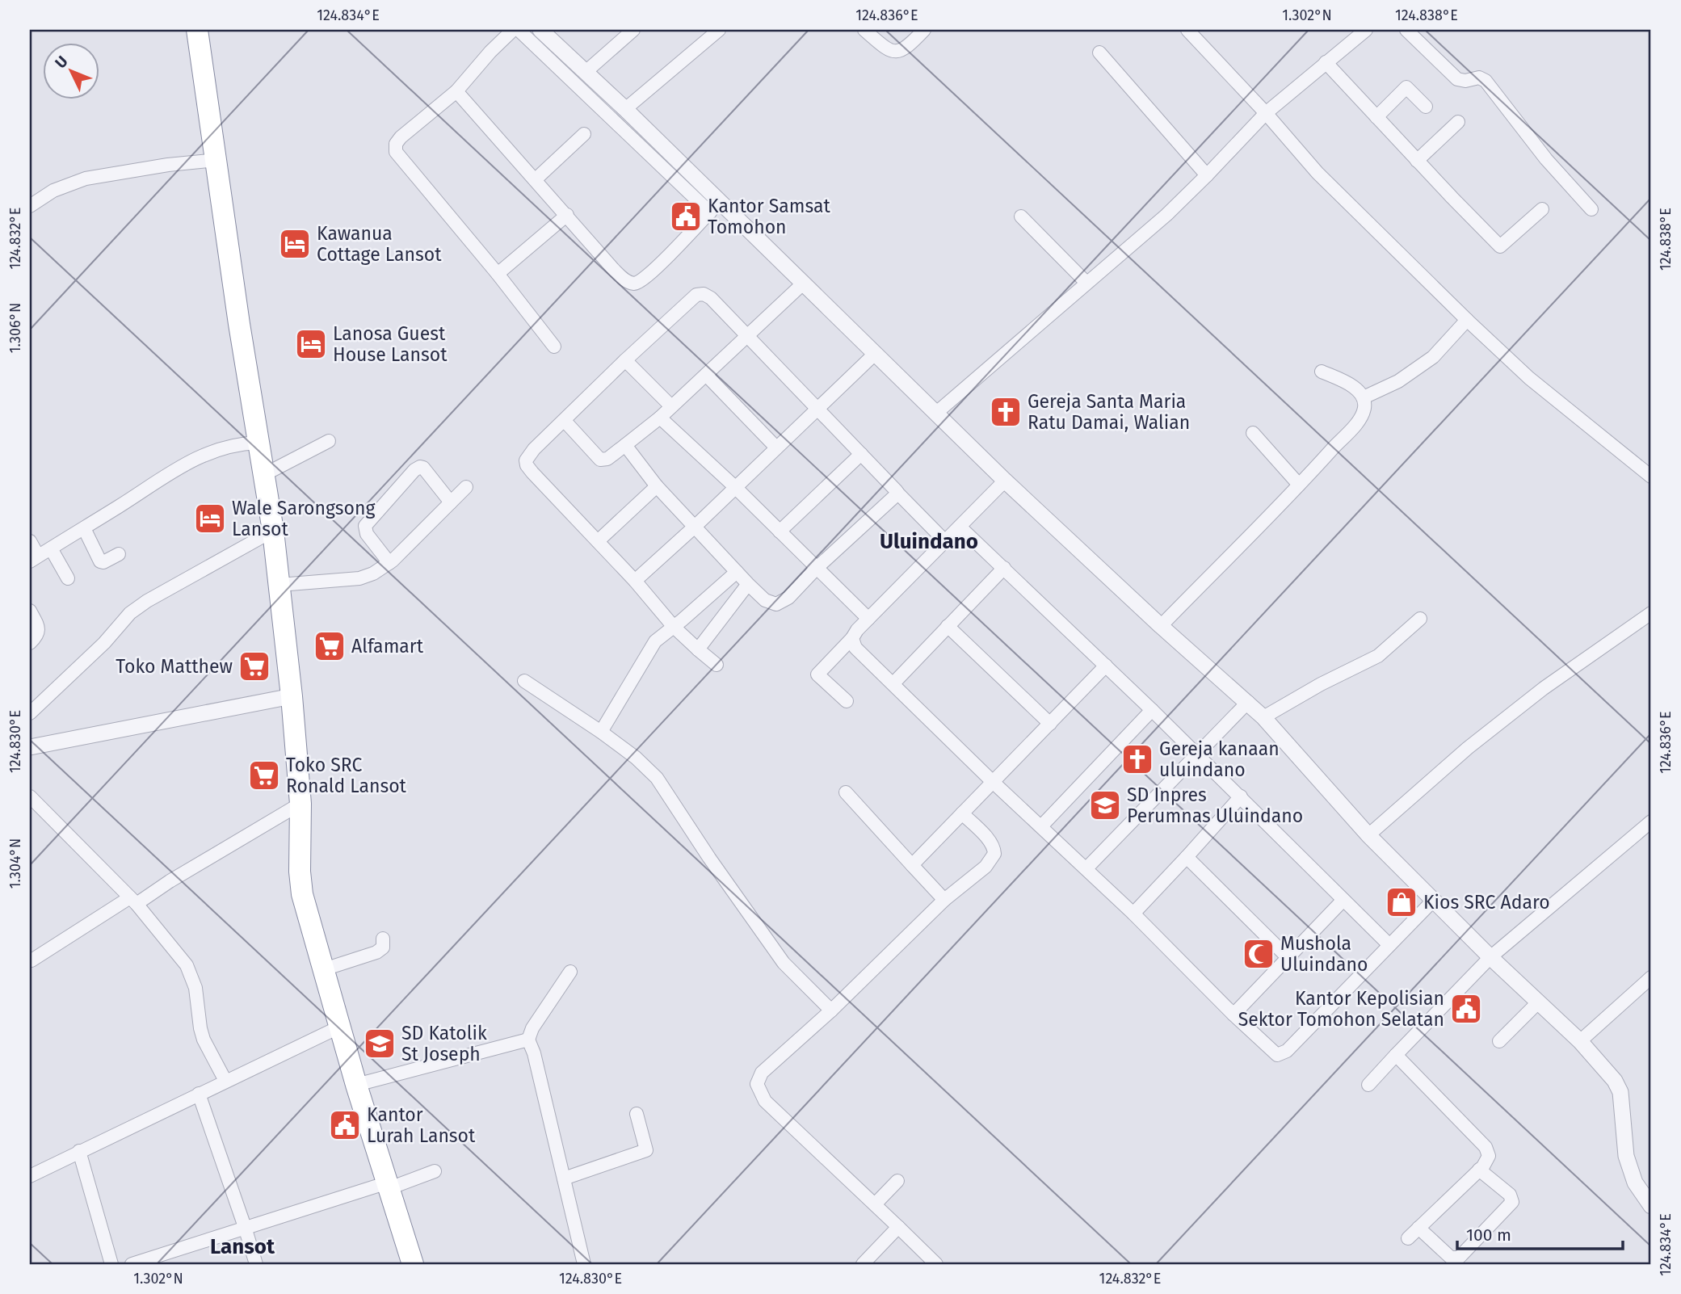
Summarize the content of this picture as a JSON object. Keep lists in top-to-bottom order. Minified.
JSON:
{"districts":["Uluindano","Lansot"],"places":{"public building":["Kantor Samsat Tomohon","Kantor Kepolisian Sektor Tomohon Selatan","Kantor Lurah Lansot"],"hotel":["Kawanua Cottage Lansot","Lanosa Guest House Lansot","Wale Sarongsong Lansot"],"church":["Gereja Santa Maria Ratu Damai, Walian","Gereja kanaan uluindano"],"supermarket":["Alfamart","Toko Matthew","Toko SRC Ronald Lansot"],"school or university":["SD Inpres Perumnas Uluindano","SD Katolik St Joseph"],"shop":["Kios SRC Adaro"],"mosque":["Mushola Uluindano"]},"scale_bar":"100 m","north":"top left","coordinates":["124.834°E","124.836°E","1.302°N","124.838°E","124.832°E","1.306°N","124.830°E","1.304°N"]}
